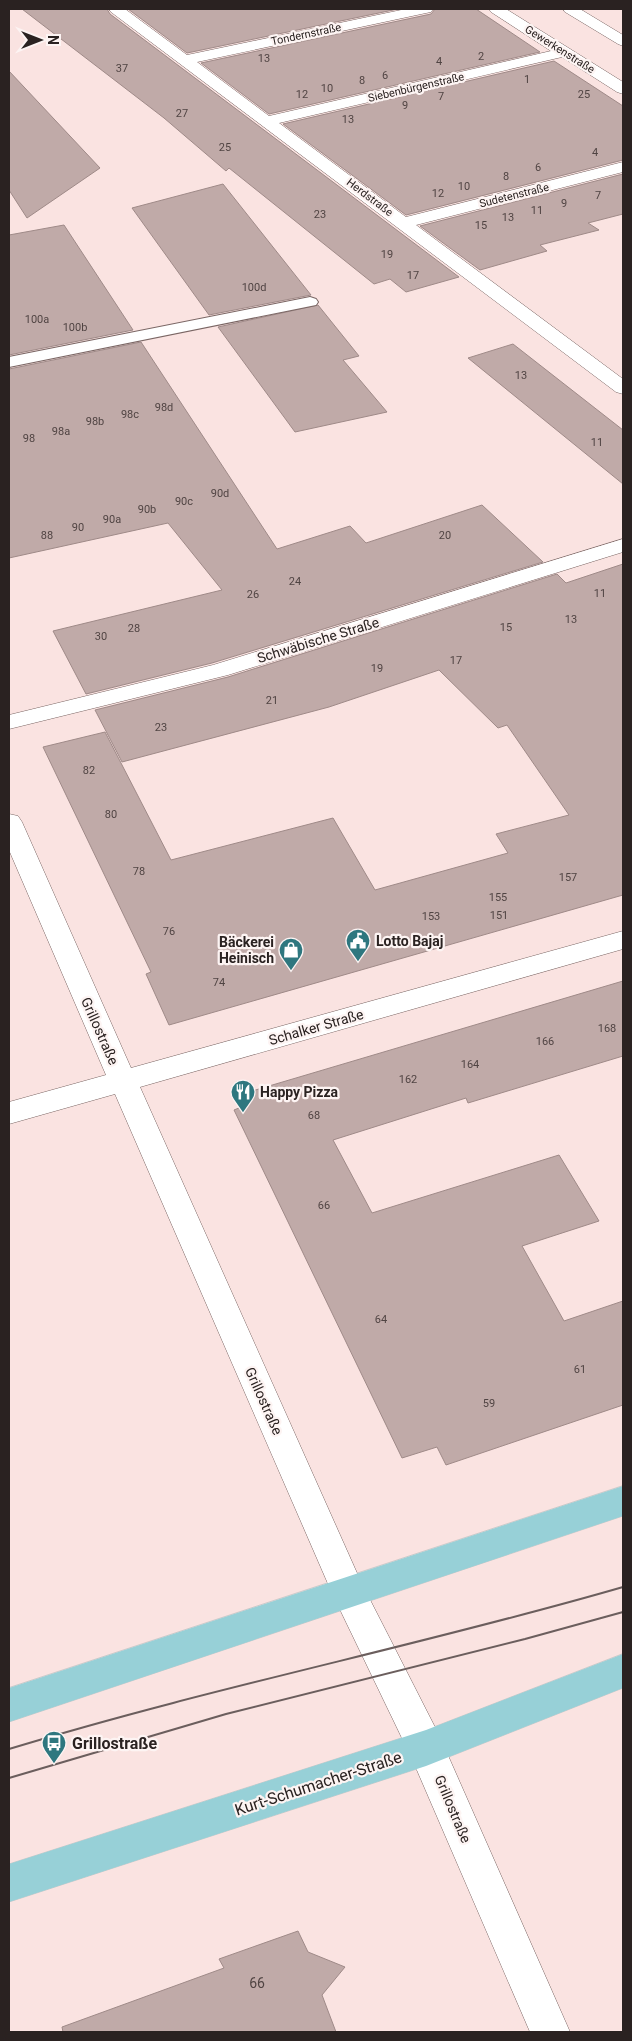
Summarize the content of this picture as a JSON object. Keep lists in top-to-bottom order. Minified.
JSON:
{"streets":{"main road":["Kurt-Schumacher-Straße"],"street":["Tondernstraße","Gewerkenstraße","Siebenbürgenstraße","Sudetenstraße","Herdstraße","Schwäbische Straße","Schalker Straße","Grillostraße"]},"crossings":[["Tondernstraße","Herdstraße"],["Gewerkenstraße","Siebenbürgenstraße"],["Siebenbürgenstraße","Herdstraße"],["Sudetenstraße","Herdstraße"],["Schalker Straße","Grillostraße"],["Grillostraße","Kurt-Schumacher-Straße"]],"places":{"public building":["Lotto Bajaj"],"shop":["Bäckerei Heinisch"],"restaurant":["Happy Pizza"],"bus stop":["Grillostraße"]},"house_numbers":["2","13","4","37","6","1","8","10","12","25","7","9","27","13","25","4","6","8","10","12","7","9","11","23","13","15","19","17","100d","100a","100b","13","98d","98c","98b","98a","98","11","90d","90c","90b","90a","90","88","20","24","11","26","13","15","28","30","17","19","21","23","82","80","78","157","155","151","153","76","74","168","166","164","162","68","66","64","61","59","66"],"north":"right"}
